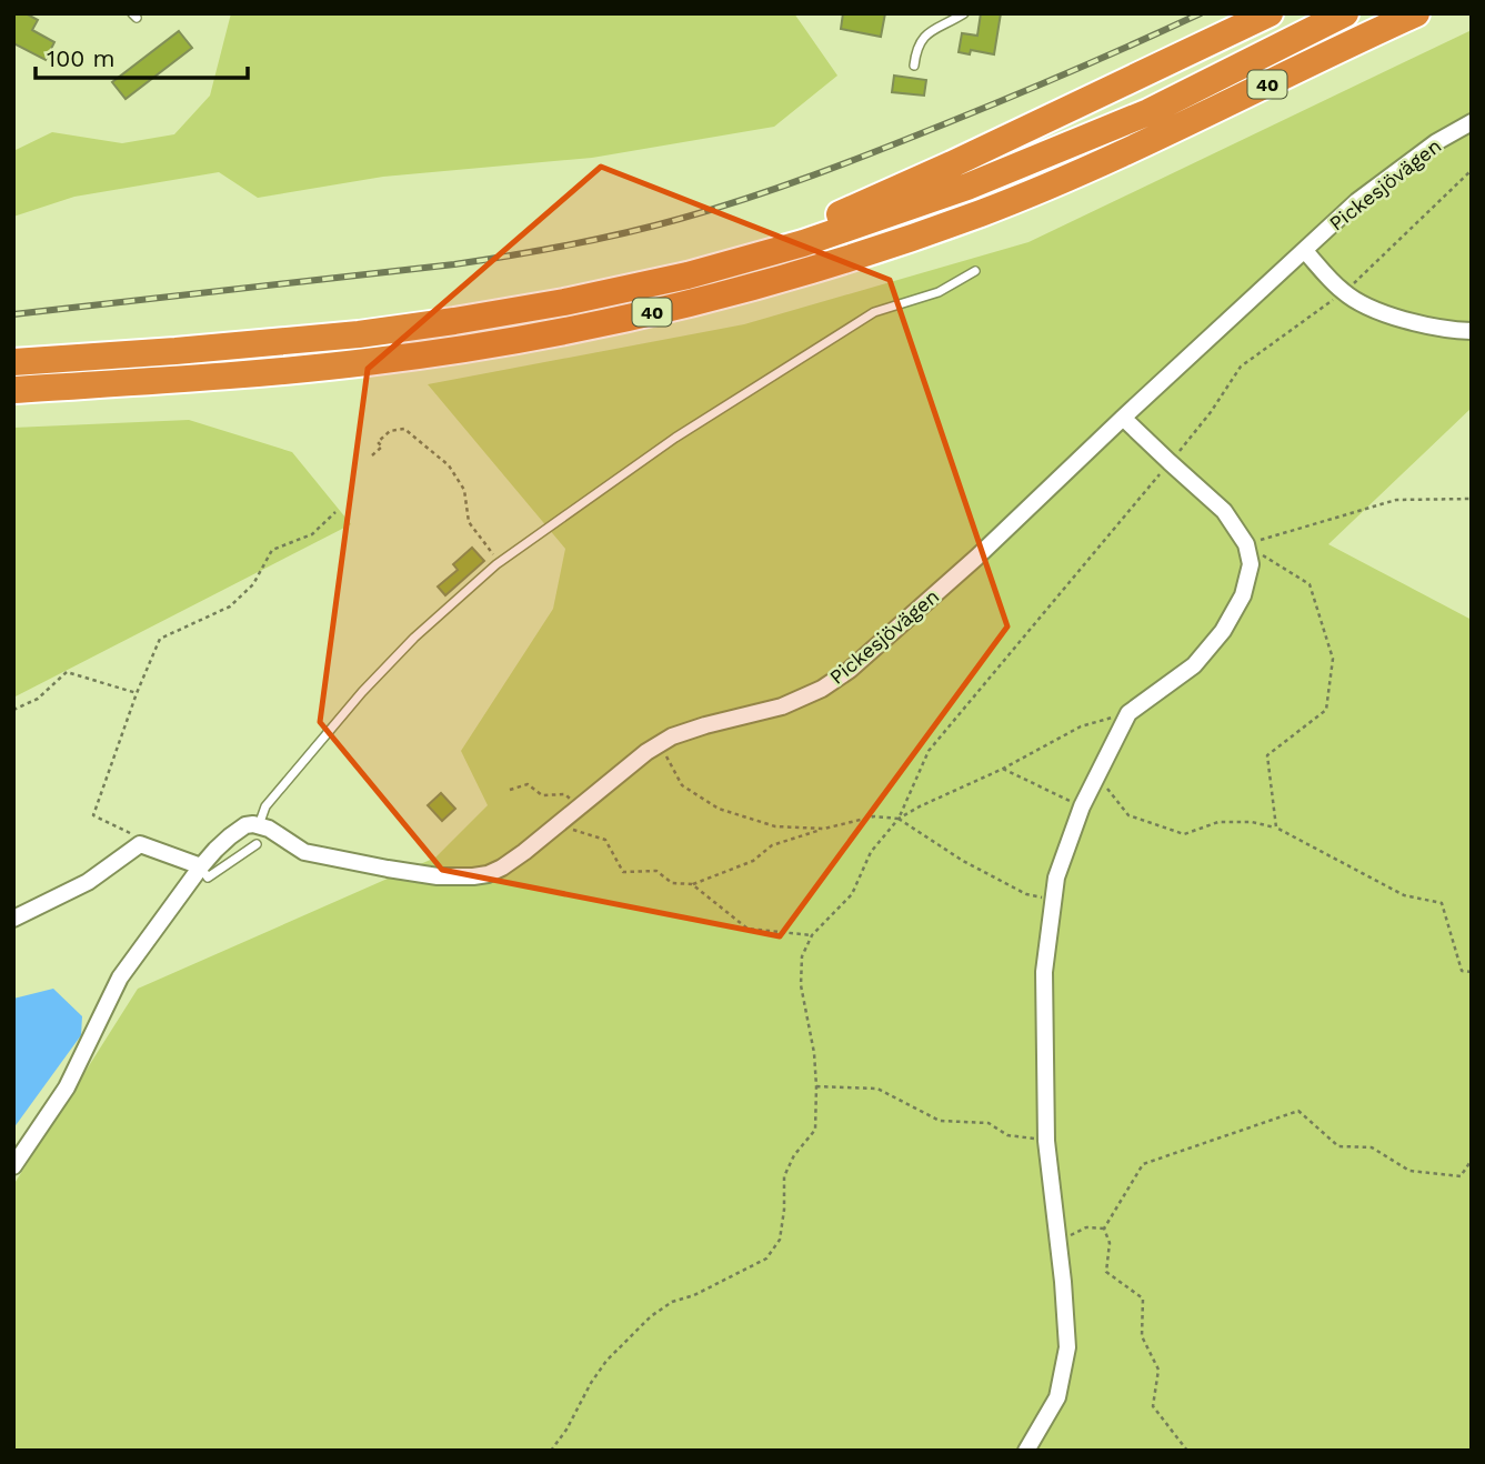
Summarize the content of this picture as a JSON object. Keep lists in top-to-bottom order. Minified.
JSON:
{"streets":{"highway":["40"],"street":["Pickesjövägen"]},"scale_bar":"100 m"}
